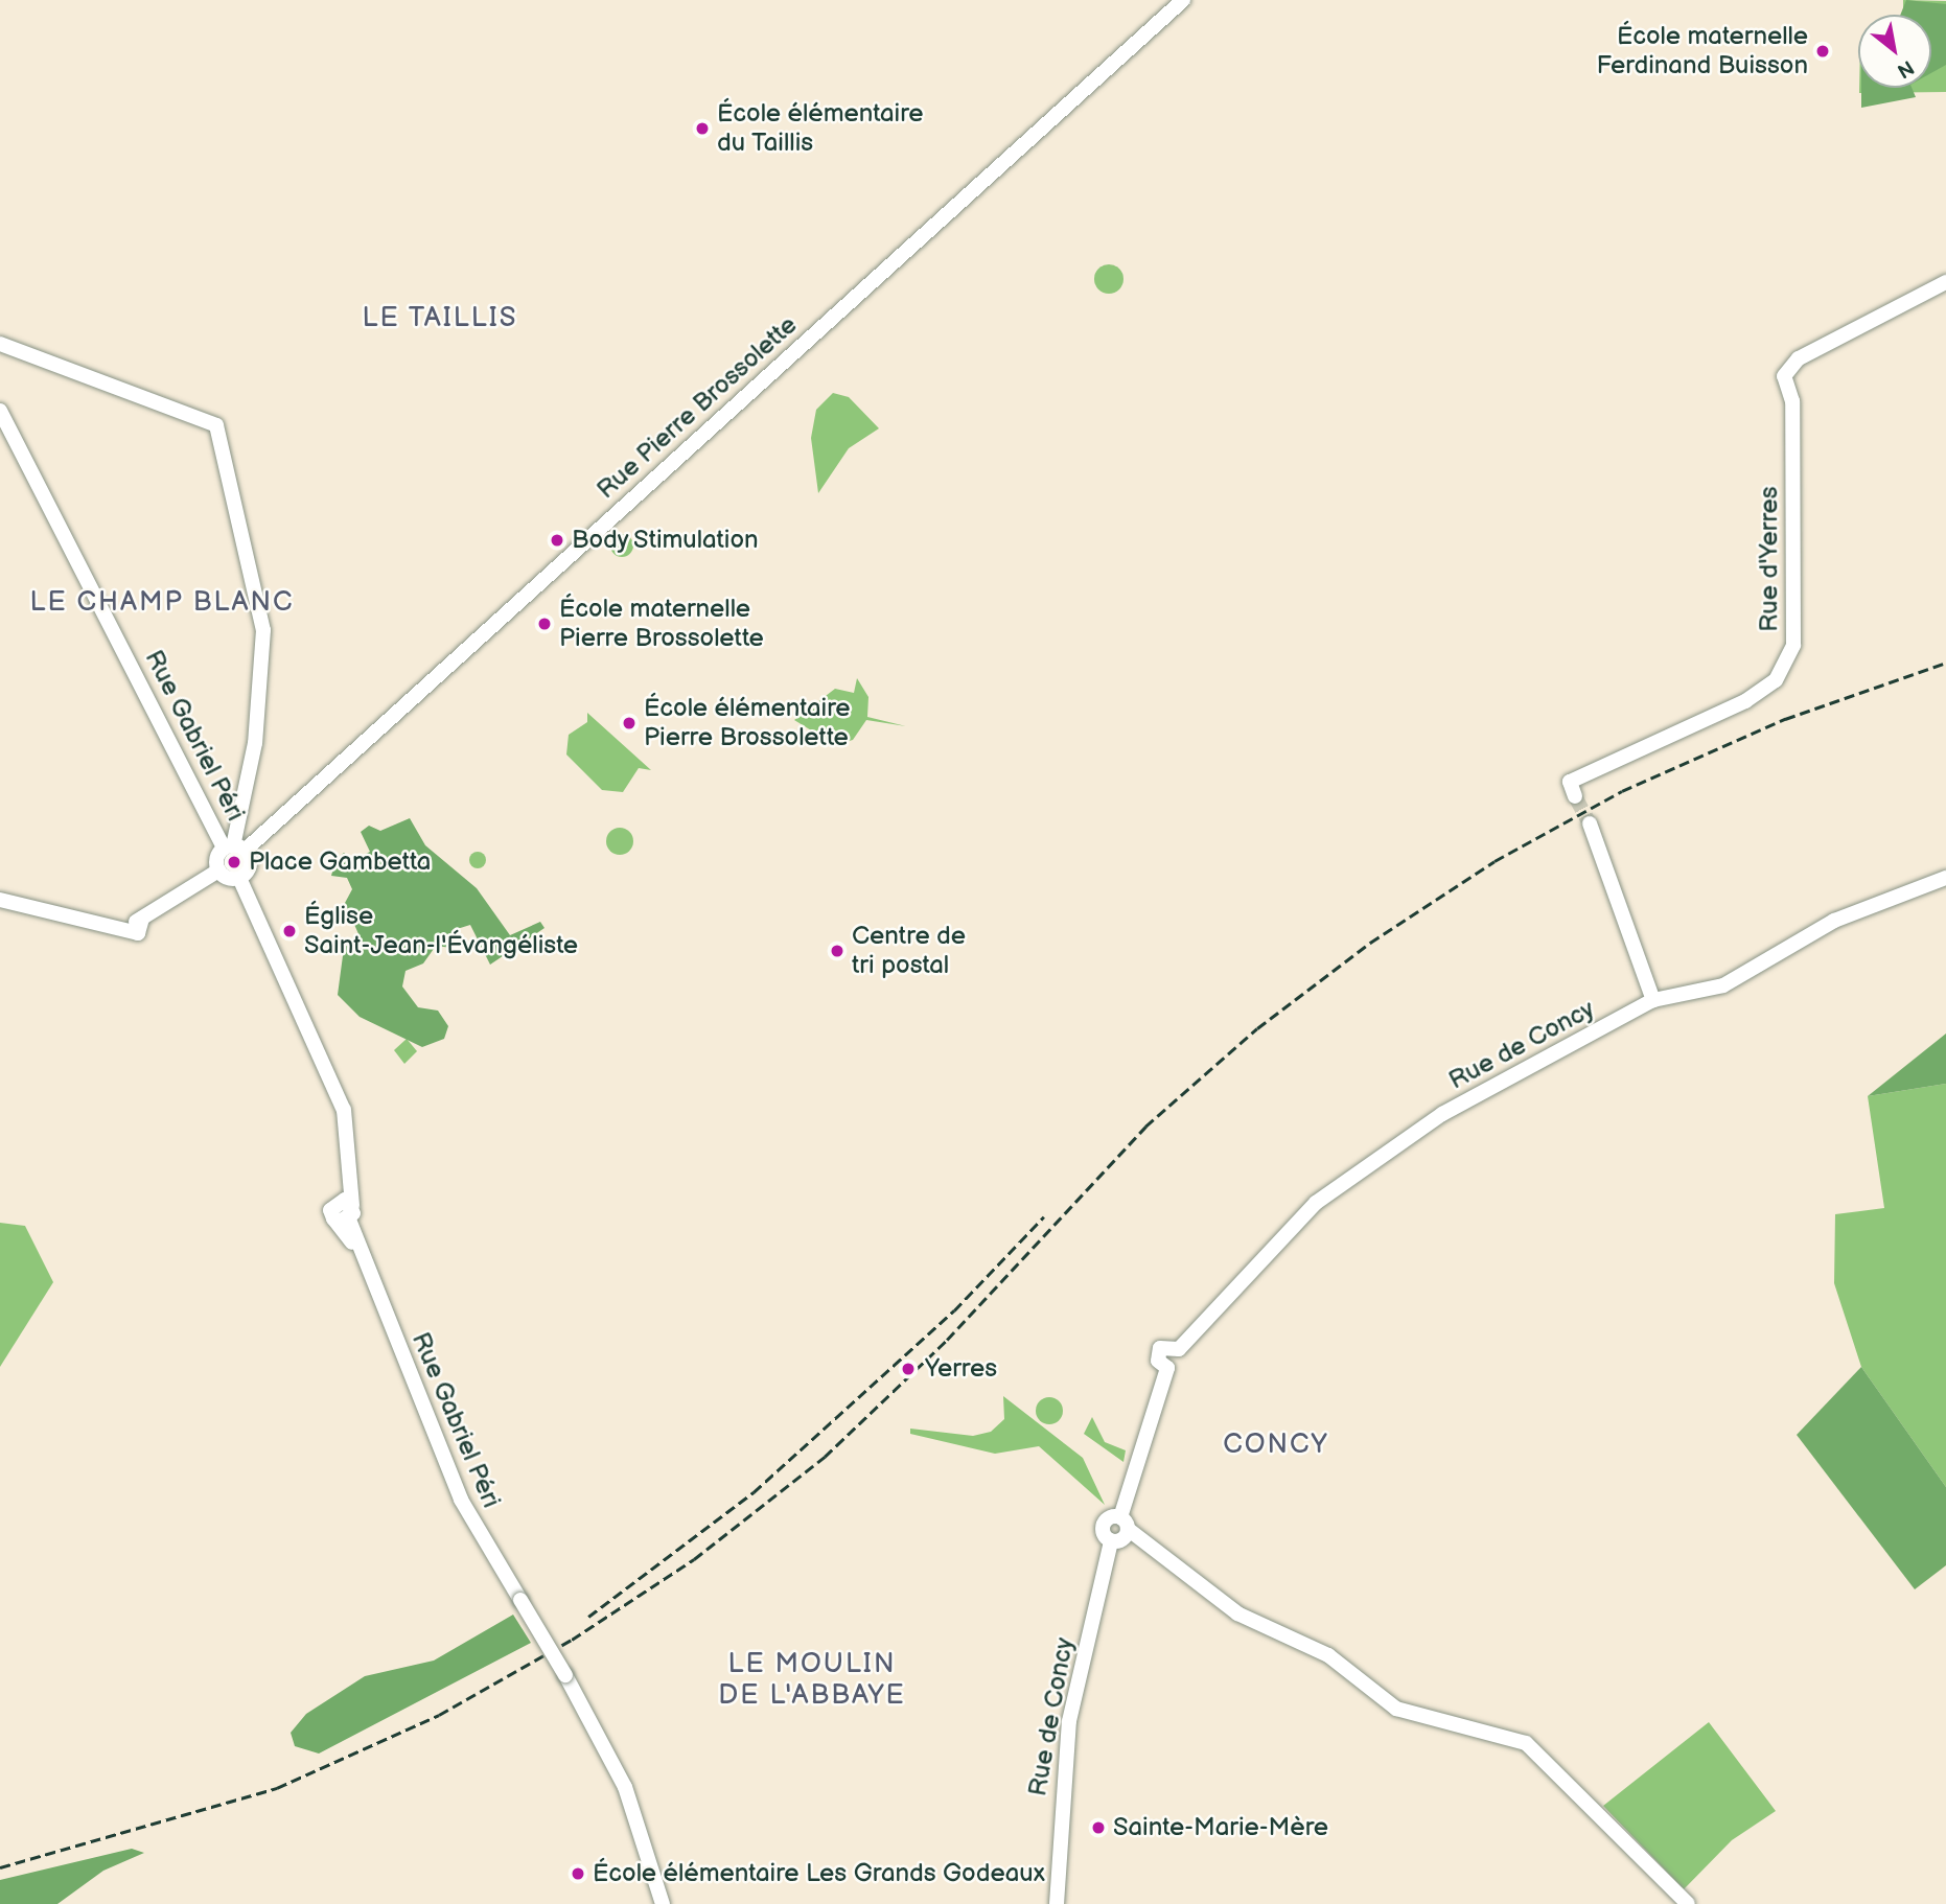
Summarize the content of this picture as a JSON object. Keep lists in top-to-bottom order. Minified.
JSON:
{"streets":{"street":["Rue Pierre Brossolette","Rue d'Yerres","Rue Gabriel Péri","Rue de Concy"]},"crossings":[["Rue Pierre Brossolette","Rue Gabriel Péri"]],"districts":["LE TAILLIS","LE CHAMP BLANC","CONCY","LE MOULIN DE L'ABBAYE"],"places":["École maternelle Ferdinand Buisson","École élémentaire du Taillis","Body Stimulation","École maternelle Pierre Brossolette","École élémentaire Pierre Brossolette","Place Gambetta","Église Saint-Jean-l'Évangéliste","Centre de tri postal","Yerres","Sainte-Marie-Mère","École élémentaire Les Grands Godeaux"],"north":"bottom right"}
